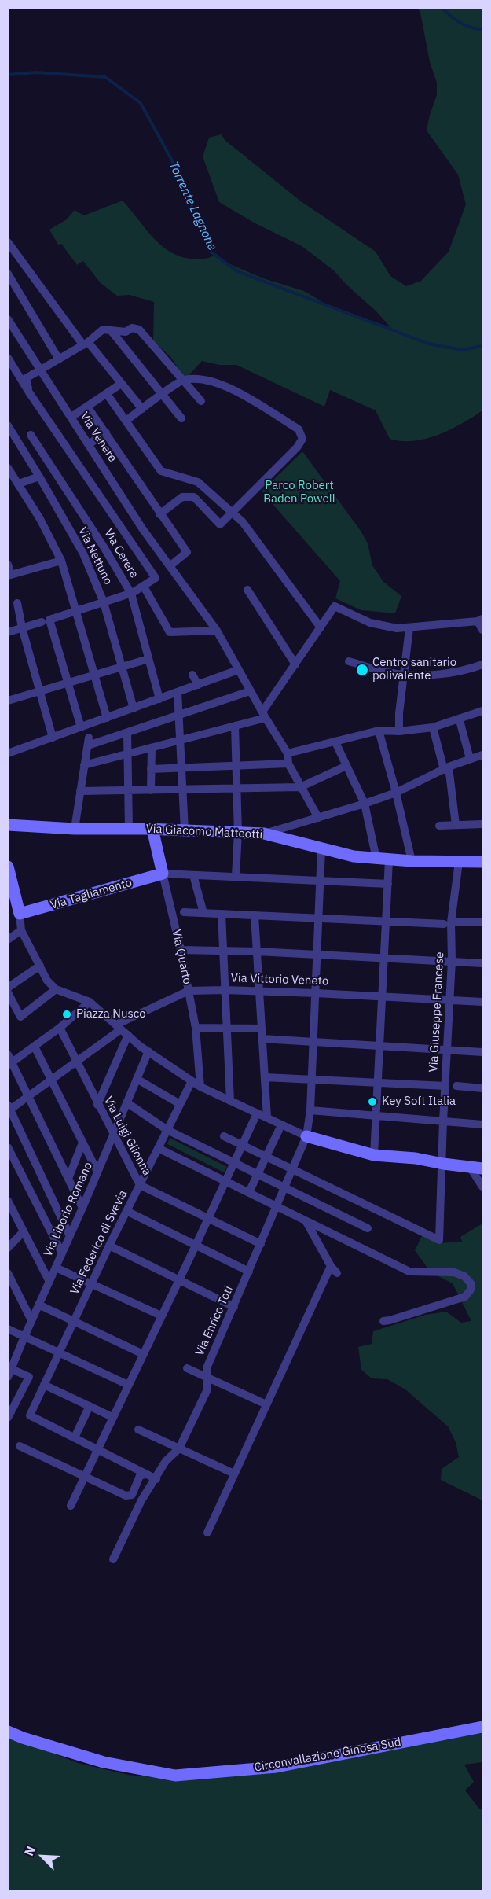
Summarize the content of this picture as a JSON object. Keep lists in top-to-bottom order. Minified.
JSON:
{"streets":{"street":["Via Venere","Via Cerere","Via Nettuno","Via Giacomo Matteotti","Via Tagliamento","Via Quarto","Via Vittorio Veneto","Via Giuseppe Francese","Via Luigi Glionna","Via Liborio Romano","Via Federico di Svevia","Via Enrico Toti","Circonvallazione Ginosa Sud"]},"crossings":[["Via Giacomo Matteotti","Via Quarto"],["Via Giacomo Matteotti","Via Giuseppe Francese"],["Via Giacomo Matteotti","Via Enrico Toti"],["Via Tagliamento","Via Quarto"],["Via Quarto","Via Vittorio Veneto"],["Via Vittorio Veneto","Via Giuseppe Francese"],["Via Vittorio Veneto","Via Luigi Glionna"],["Via Vittorio Veneto","Via Enrico Toti"],["Via Giuseppe Francese","Via Enrico Toti"],["Via Luigi Glionna","Via Liborio Romano"],["Via Luigi Glionna","Via Federico di Svevia"],["Via Luigi Glionna","Via Enrico Toti"]],"water":["Torrente Lagnone"],"parks":["Parco Robert Baden Powell"],"places":["Centro sanitario polivalente","Piazza Nusco","Key Soft Italia"],"north":"top left"}
